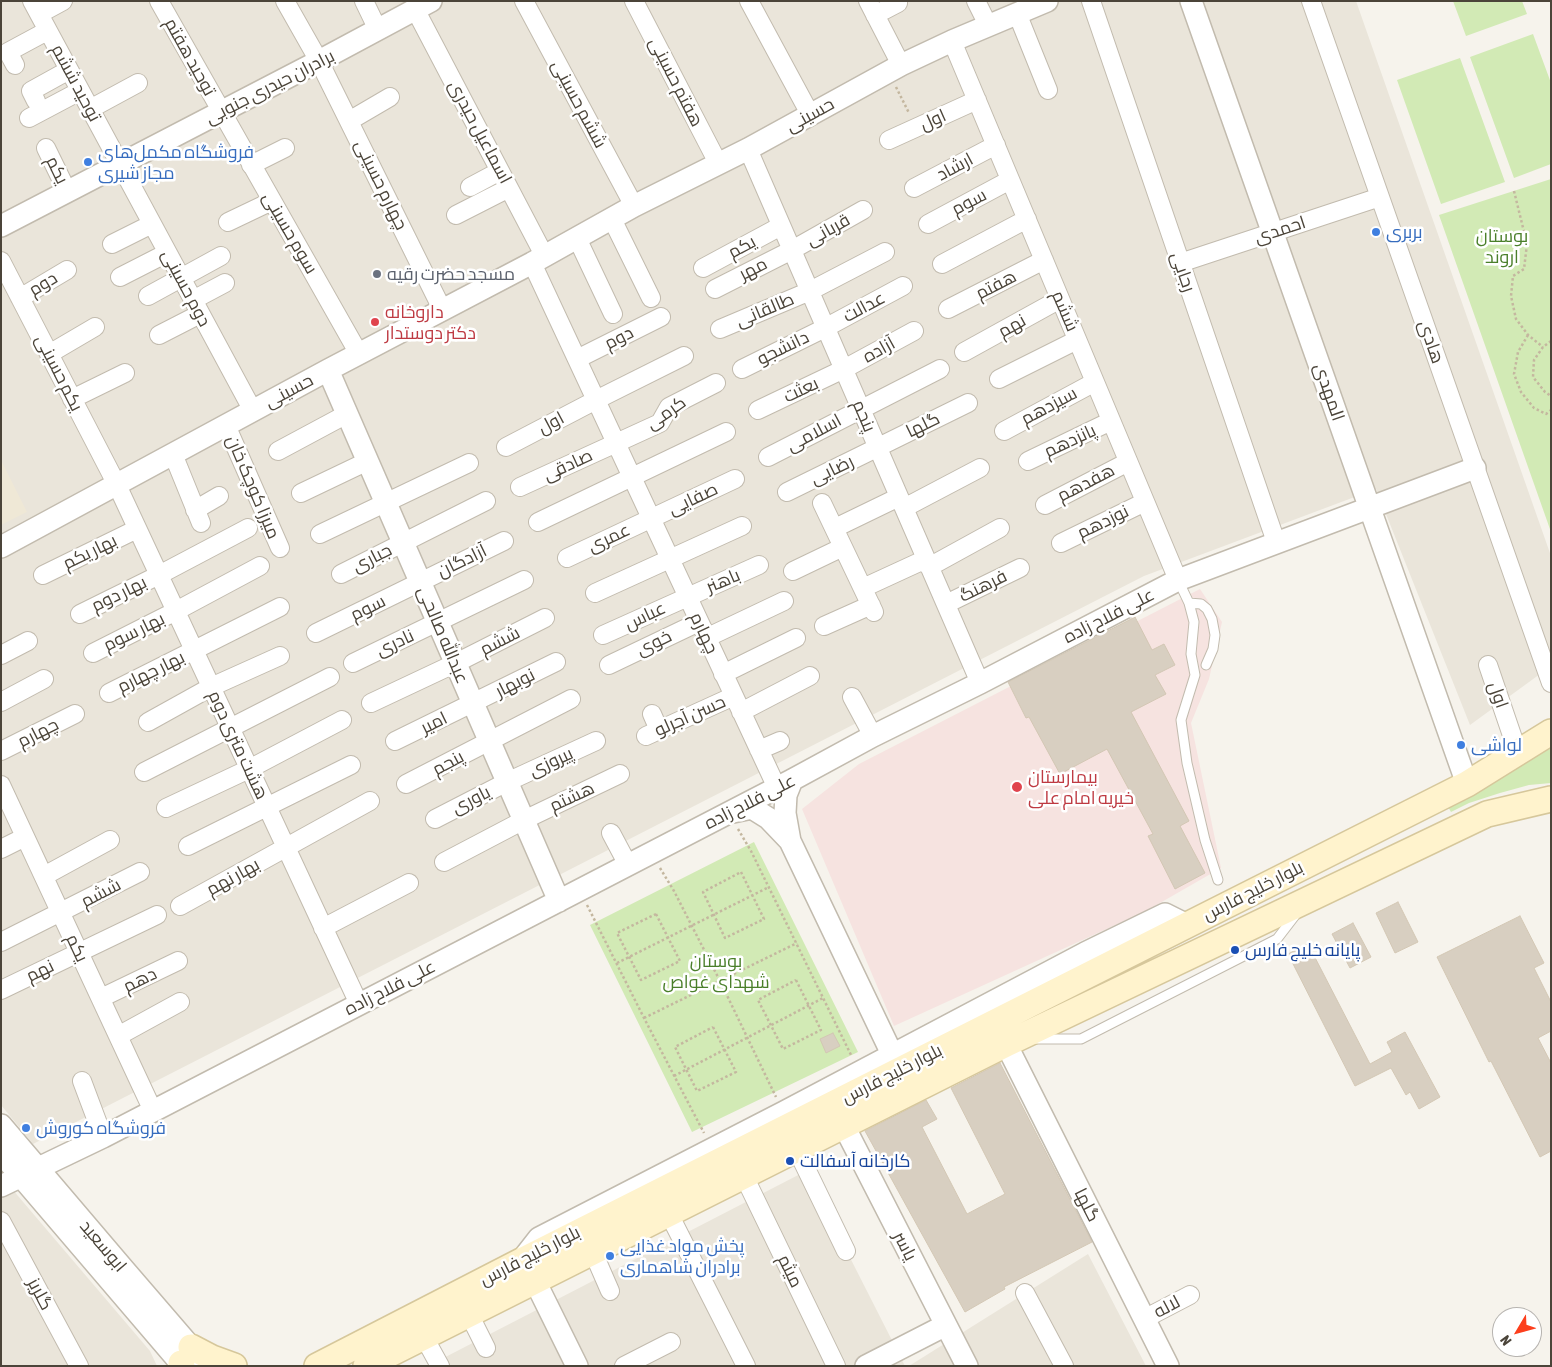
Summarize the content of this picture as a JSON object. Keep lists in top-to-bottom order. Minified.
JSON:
{"streets":{"main road":["بلوار خلیج فارس"],"street":["توحید هفتم","هفتم حسینی","توحید ششم","برادران حیدری جنوبی","ششم حسینی","حسینی","اول","اسماعیل حیدری","ارشاد","یکم","چهارم حسینی","سوم","قربانی","احمدی","سوم حسینی","مهر","رجایی","دوم","هفتم","دوم حسینی","عدالت","طالقانی","ششم","نهم","هادی","دانشجو","آزاده","یکم حسینی","بعثت","المهدی","سیزدهم","کرمی","پنجم","گلها","اسلامی","پانزدهم","صادقی","رضایی","هفدهم","میرزا کوچک خان","صفایی","نوزدهم","عمری","بهار یکم","جباری","آزادگان","باهنر","فرهنگ","بهار دوم","عباس","علی فلاح زاده","بهار سوم","چهارم","عبدالله صالحی","نادری","خوی","بهار چهارم","نوبهار","حسن آجرلو","امیر","هشت متری دوم","پیروزی","هشتم","یاوری","بهار نهم","دهم","ابوسعید","یاسر","میثم","گلریز","لاله"]},"crossings":[["توحید هفتم","برادران حیدری جنوبی"],["توحید هفتم","سوم حسینی"],["هفتم حسینی","حسینی"],["توحید ششم","برادران حیدری جنوبی"],["توحید ششم","دوم حسینی"],["برادران حیدری جنوبی","اسماعیل حیدری"],["برادران حیدری جنوبی","یکم"],["برادران حیدری جنوبی","چهارم حسینی"],["برادران حیدری جنوبی","سوم حسینی"],["برادران حیدری جنوبی","دوم حسینی"],["ششم حسینی","حسینی"],["حسینی","اسماعیل حیدری"],["حسینی","چهارم حسینی"],["حسینی","سوم حسینی"],["حسینی","دوم حسینی"],["حسینی","ششم"],["حسینی","یکم حسینی"],["حسینی","پنجم"],["حسینی","میرزا کوچک خان"],["حسینی","چهارم"],["حسینی","عبدالله صالحی"],["حسینی","هشت متری دوم"],["اول","ششم"],["اول","چهارم"],["اول","بلوار خلیج فارس"],["اسماعیل حیدری","چهارم"],["ارشاد","ششم"],["یکم","ششم"],["یکم","نهم"],["یکم","پنجم"],["یکم","علی فلاح زاده"],["یکم","دهم"],["سوم","ششم"],["سوم","آزادگان"],["سوم","عبدالله صالحی"],["قربانی","مهر"],["قربانی","پنجم"],["احمدی","رجایی"],["احمدی","هادی"],["احمدی","المهدی"],["مهر","پنجم"],["رجایی","علی فلاح زاده"],["دوم","یکم حسینی"],["دوم","چهارم"],["هفتم","ششم"],["عدالت","دانشجو"],["عدالت","پنجم"],["طالقانی","پنجم"],["ششم","نهم"],["ششم","سیزدهم"],["ششم","پانزدهم"],["ششم","هفدهم"],["ششم","نوزدهم"],["ششم","علی فلاح زاده"],["ششم","عبدالله صالحی"],["هادی","علی فلاح زاده"],["دانشجو","پنجم"],["آزاده","بعثت"],["آزاده","پنجم"],["یکم حسینی","هشت متری دوم"],["بعثت","پنجم"],["المهدی","علی فلاح زاده"],["المهدی","بلوار خلیج فارس"],["کرمی","صادقی"],["کرمی","چهارم"],["پنجم","گلها"],["پنجم","اسلامی"],["پنجم","رضایی"],["پنجم","فرهنگ"],["پنجم","علی فلاح زاده"],["پنجم","عبدالله صالحی"],["گلها","رضایی"],["گلها","بلوار خلیج فارس"],["گلها","لاله"],["صادقی","چهارم"],["صفایی","عمری"],["صفایی","چهارم"],["عمری","چهارم"],["بهار یکم","هشت متری دوم"],["جباری","عبدالله صالحی"],["آزادگان","عبدالله صالحی"],["باهنر","عباس"],["باهنر","چهارم"],["بهار دوم","هشت متری دوم"],["عباس","چهارم"],["علی فلاح زاده","چهارم"],["علی فلاح زاده","عبدالله صالحی"],["علی فلاح زاده","هشت متری دوم"],["علی فلاح زاده","ابوسعید"],["بهار سوم","هشت متری دوم"],["چهارم","خوی"],["چهارم","حسن آجرلو"],["عبدالله صالحی","نادری"],["عبدالله صالحی","نوبهار"],["عبدالله صالحی","امیر"],["عبدالله صالحی","پیروزی"],["عبدالله صالحی","هشتم"],["عبدالله صالحی","یاوری"],["بهار چهارم","هشت متری دوم"],["نوبهار","امیر"],["هشت متری دوم","بهار نهم"],["پیروزی","یاوری"],["بلوار خلیج فارس","یاسر"],["بلوار خلیج فارس","میثم"]],"parks":["بوستان اروند","بوستان شهدای غواص"],"places":["فروشگاه مکمل‌های مجاز شیری","بربری","مسجد حضرت رقیه","داروخانه دکتر دوستدار","لواشی","بیمارستان خیریه امام علی","پایانه خلیج فارس","فروشگاه کوروش","کارخانه آسفالت","پخش مواد غذایی برادران شاهماری"],"north":"bottom left"}
